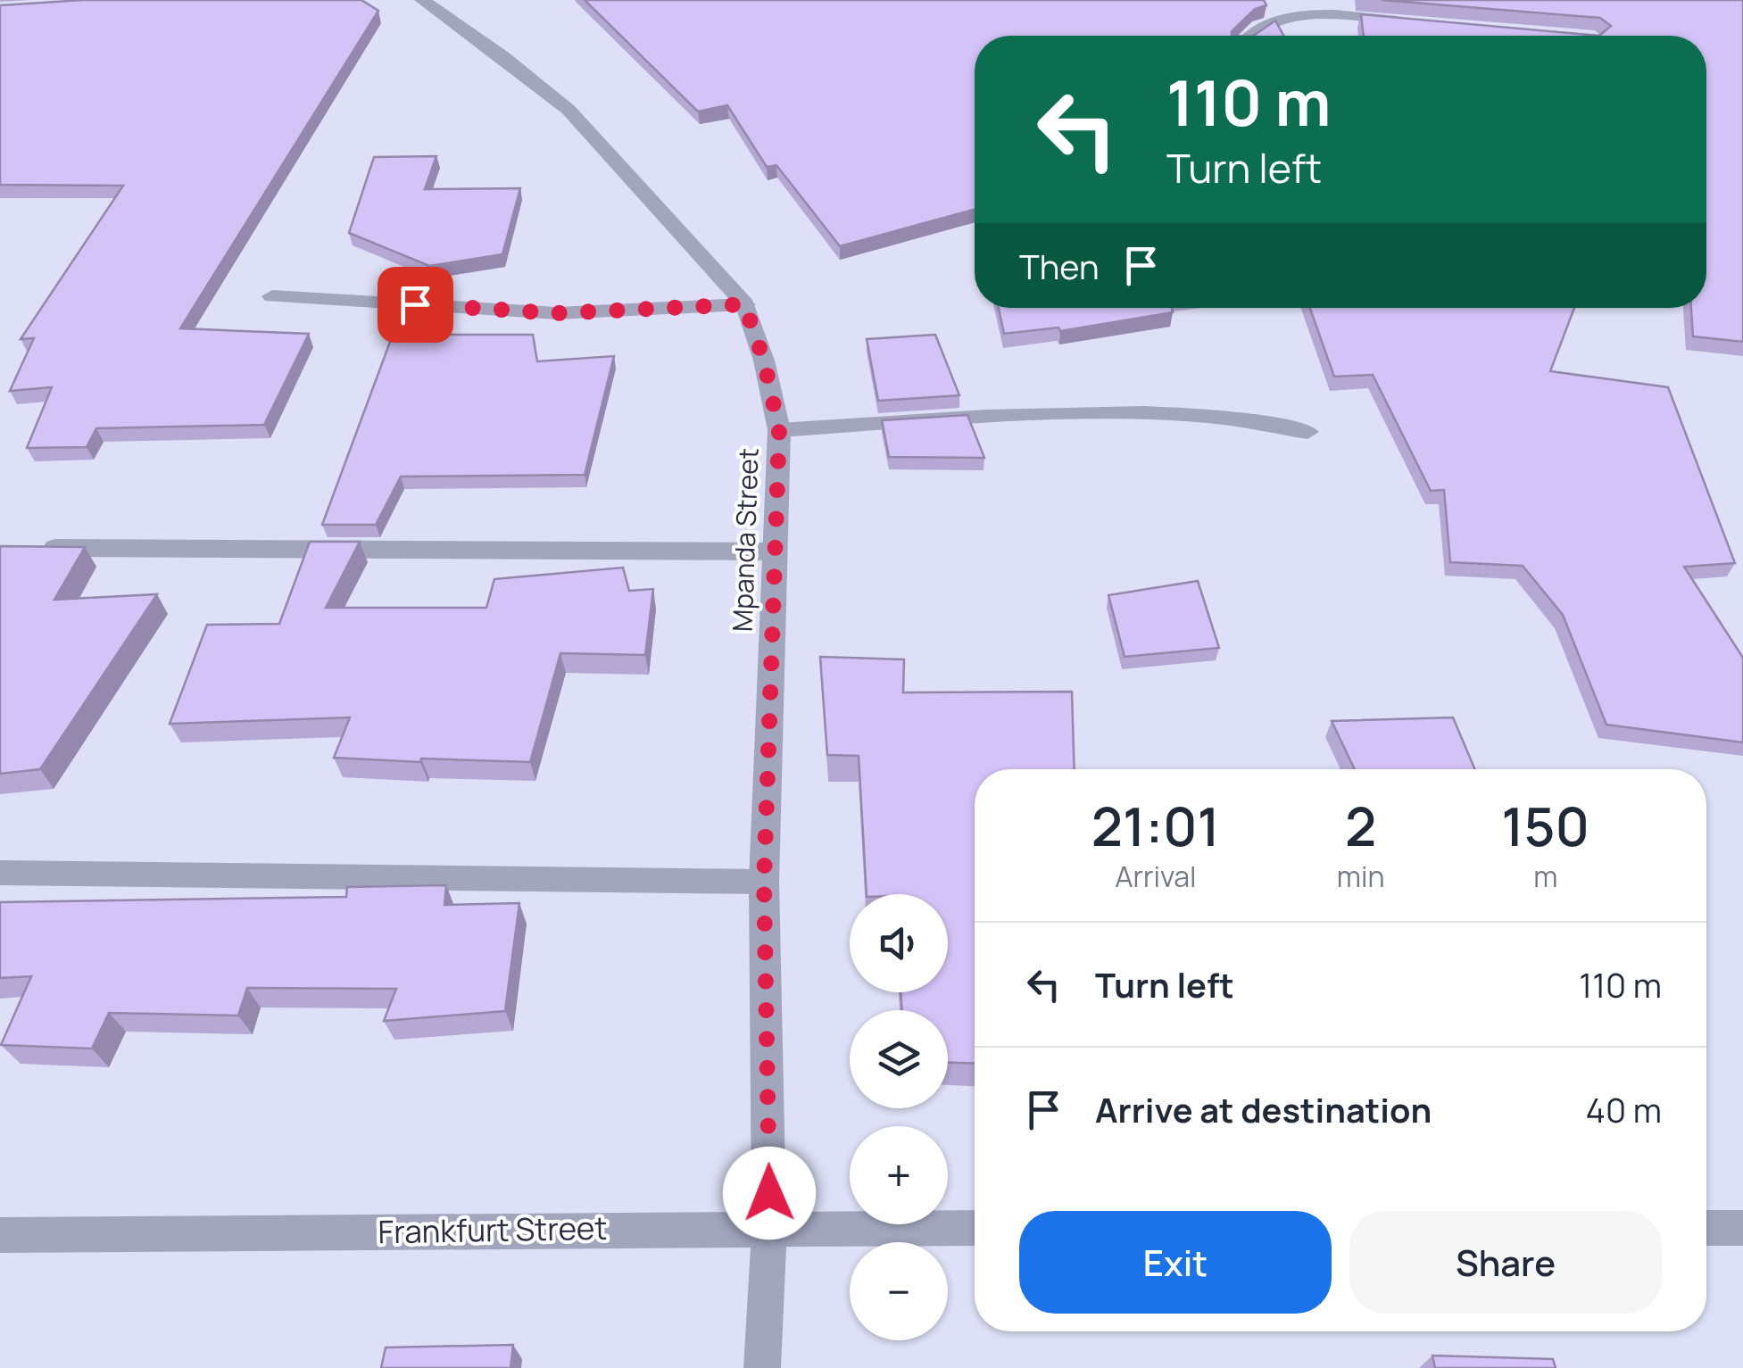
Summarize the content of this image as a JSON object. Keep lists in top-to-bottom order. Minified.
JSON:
{"streets":{"street":["Mpanda Street","Frankfurt Street"]},"crossings":[["Mpanda Street","Frankfurt Street"]],"page":{"turn":["110 m","Turn left"],"then":"Then","eta":["21:01","Arrival","2","min","150","m"],"map_buttons":["+","−"],"list":[{"name":"Turn left","value":"110 m"},{"name":"Arrive at destination","value":"40 m"}],"buttons":["Exit","Share"]}}
